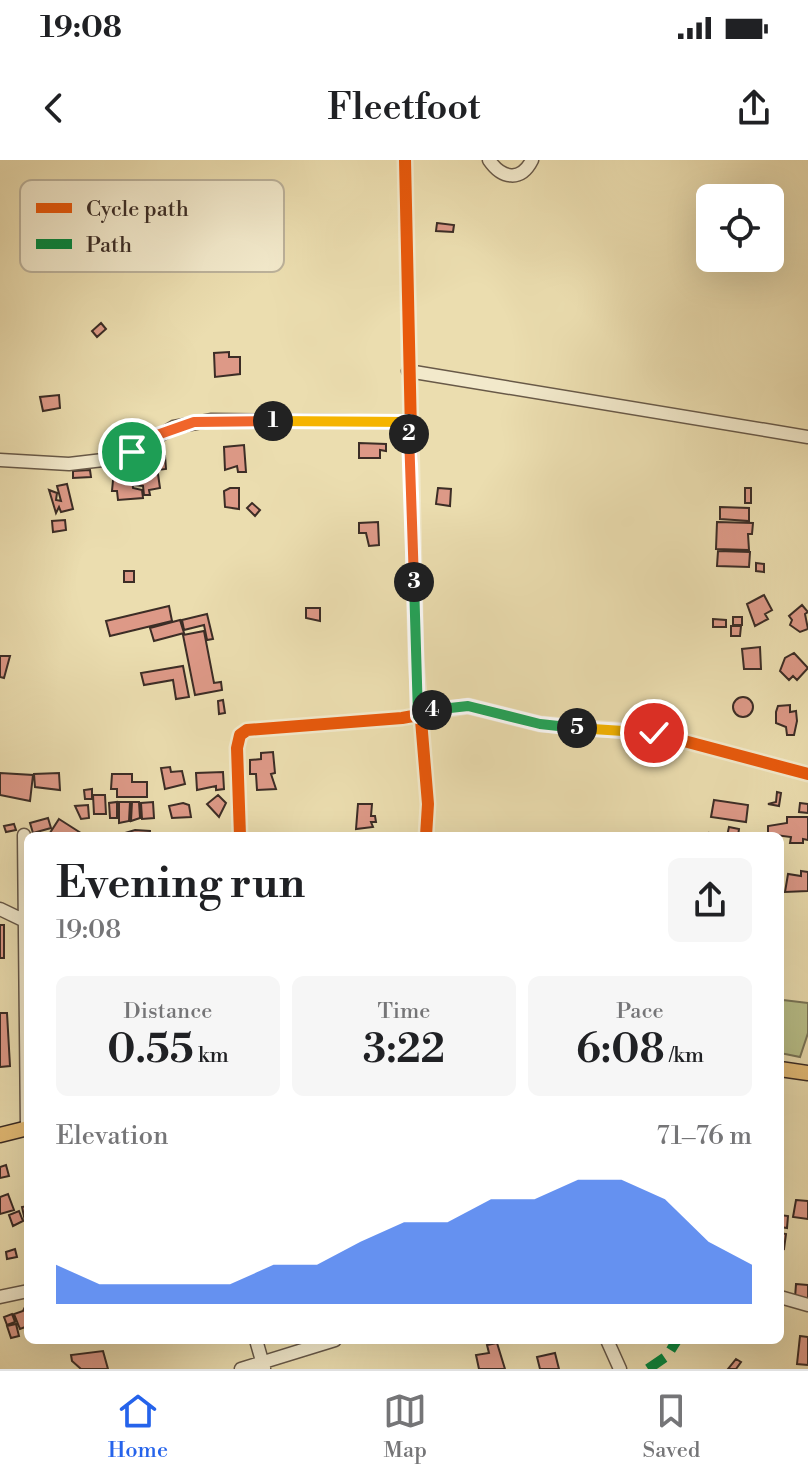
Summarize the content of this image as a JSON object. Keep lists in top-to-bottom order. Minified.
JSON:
{"legend":["Cycle path","Path"],"page":{"status":"19:08","header":"Fleetfoot","pins":["1","2","3","4","5"],"heading":["Evening run","19:08"],"stats":[["Distance","0.55 km"],["Time","3:22"],["Pace","6:08 /km"]],"chart":["Elevation","71–76 m"],"tabs":["Home","Map","Saved"]}}
